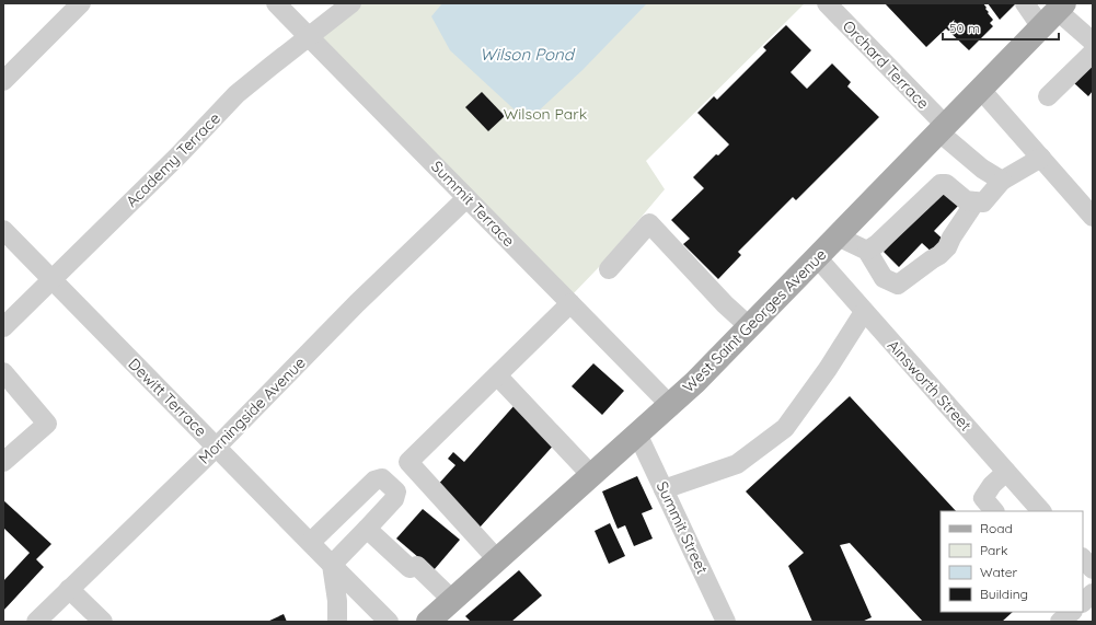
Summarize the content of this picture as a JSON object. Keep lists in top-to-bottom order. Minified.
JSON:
{"streets":{"main road":["West Saint Georges Avenue"],"street":["Orchard Terrace","Academy Terrace","Summit Terrace","Ainsworth Street","Dewitt Terrace","Morningside Avenue","Summit Street"]},"crossings":[["Orchard Terrace","West Saint Georges Avenue"],["Academy Terrace","Summit Terrace"],["Academy Terrace","Dewitt Terrace"],["Summit Terrace","West Saint Georges Avenue"],["Summit Terrace","Morningside Avenue"],["West Saint Georges Avenue","Ainsworth Street"],["West Saint Georges Avenue","Summit Street"],["Dewitt Terrace","Morningside Avenue"]],"water":["Wilson Pond"],"parks":["Wilson Park"],"legend":["Road","Park","Water","Building"],"scale_bar":"50 m"}
